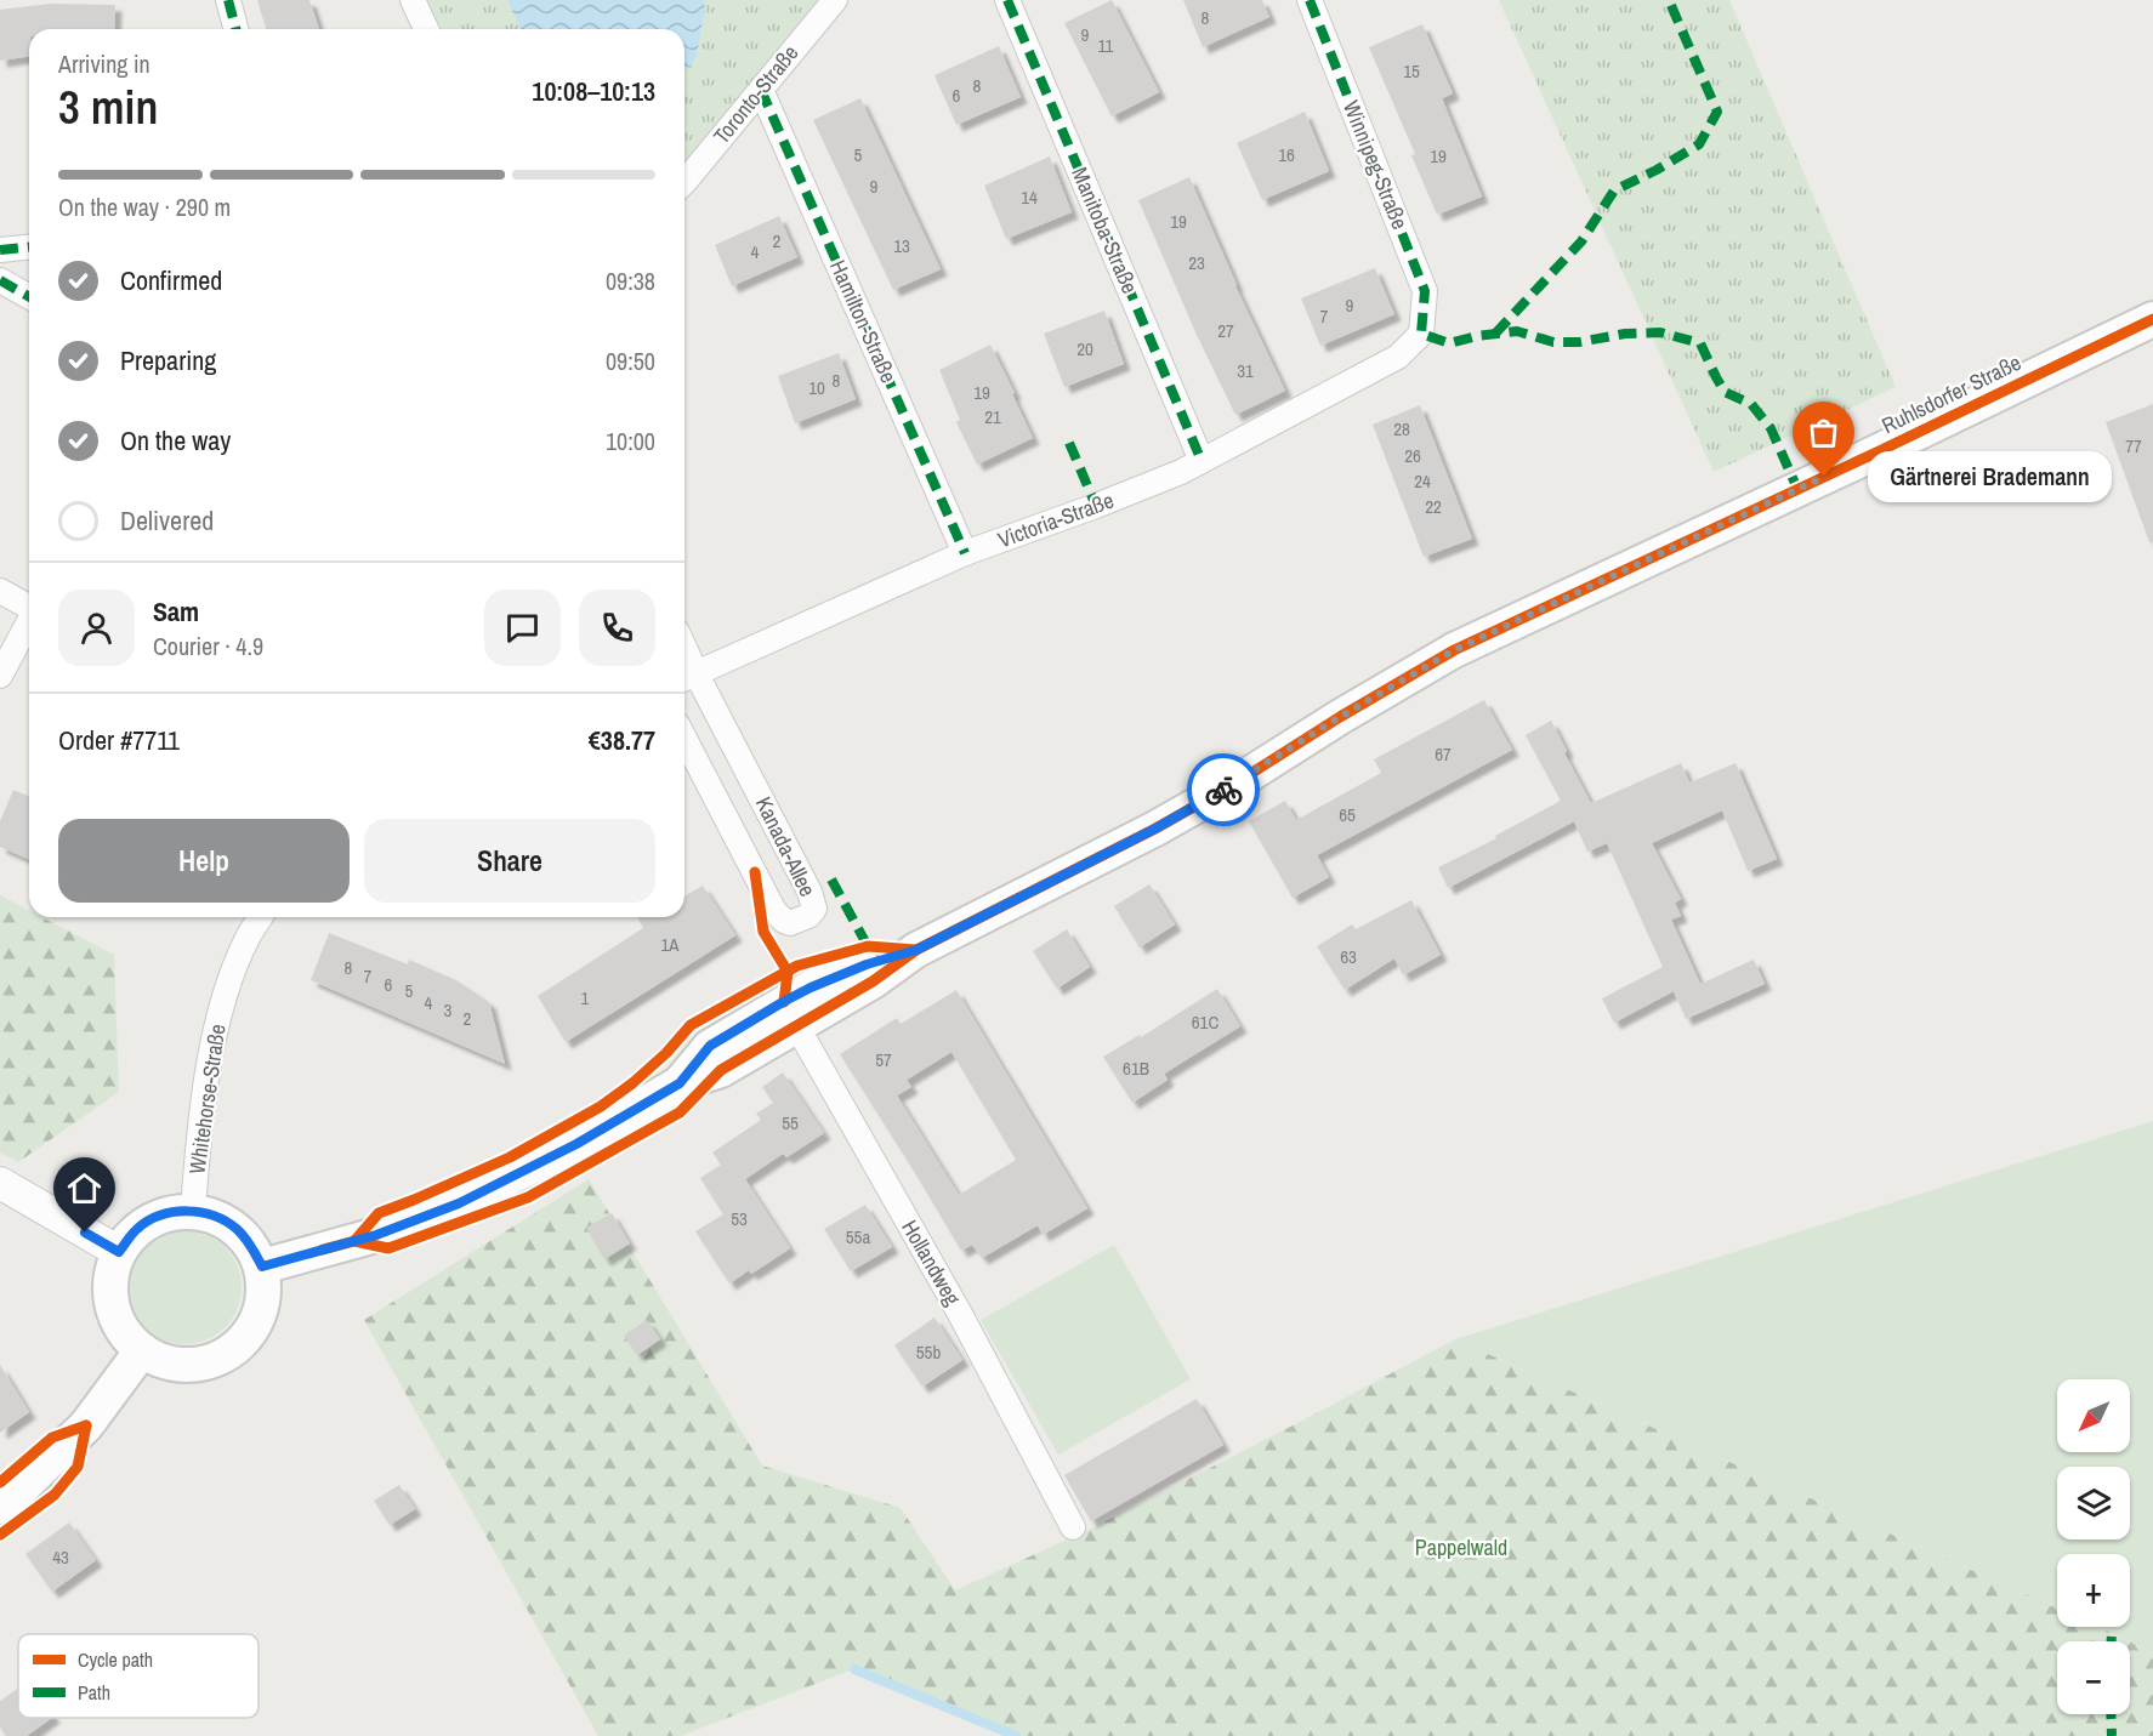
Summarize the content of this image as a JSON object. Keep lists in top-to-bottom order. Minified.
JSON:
{"streets":{"main road":["Ruhlsdorfer Straße"],"street":["Toronto-Straße","Winnipeg-Straße","Manitoba-Straße","Hamilton-Straße","Victoria-Straße","Kanada-Allee","Whitehorse-Straße","Hollandweg"]},"crossings":[["Toronto-Straße","Hamilton-Straße"],["Winnipeg-Straße","Victoria-Straße"],["Manitoba-Straße","Victoria-Straße"],["Hamilton-Straße","Victoria-Straße"],["Ruhlsdorfer Straße","Whitehorse-Straße"],["Ruhlsdorfer Straße","Hollandweg"],["Victoria-Straße","Kanada-Allee"]],"parks":["Pappelwald"],"places":["Gärtnerei Brademann"],"house_numbers":["8","9","11","15","8","6","5","16","19","9","14","19","2","13","4","23","9","7","27","20","31","8","10","19","21","28","77","26","24","22","67","65","1A","63","8","7","6","5","1","4","3","2","61C","57","61B","55","53","55a","55b","43"],"legend":["Cycle path","Path"],"north":"bottom left","page":{"heading":["3 min","Arriving in","10:08–10:13"],"panel":["Sam","Courier · 4.9","Order #7711","€38.77"],"bar":"On the way · 290 m","list":[["Confirmed","09:38"],["Preparing","09:50"],["On the way","10:00"],"Delivered"],"bubble":"Gärtnerei Brademann","buttons":["Help","Share"],"map_buttons":["+","−"]}}
